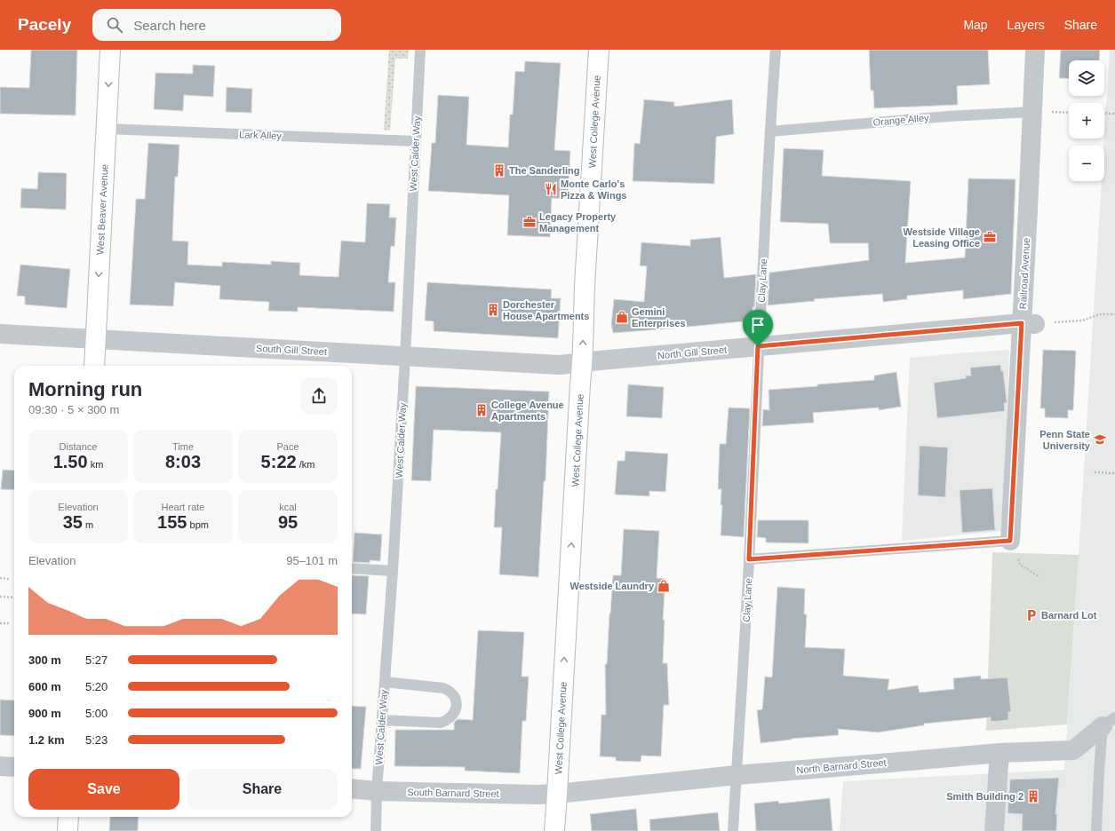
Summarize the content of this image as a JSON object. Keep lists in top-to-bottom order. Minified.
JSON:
{"streets":{"main road":["West College Avenue","West Beaver Avenue"],"street":["Railroad Avenue","South Gill Street","North Gill Street","North Barnard Street","South Barnard Street"],"lane":["Orange Alley","Lark Alley","West Calder Way","Clay Lane"]},"crossings":[["Orange Alley","Railroad Avenue"],["Orange Alley","Clay Lane"],["West College Avenue","South Gill Street"],["West College Avenue","North Gill Street"],["West College Avenue","North Barnard Street"],["West College Avenue","South Barnard Street"],["Lark Alley","West Calder Way"],["Lark Alley","West Beaver Avenue"],["West Calder Way","South Gill Street"],["West Calder Way","South Barnard Street"],["West Beaver Avenue","South Gill Street"],["Railroad Avenue","North Gill Street"],["Clay Lane","North Gill Street"],["Clay Lane","North Barnard Street"],["South Gill Street","North Gill Street"],["North Barnard Street","South Barnard Street"]],"one_way":["West College Avenue","West Beaver Avenue"],"places":{"building":["The Sanderling","Dorchester House Apartments","College Avenue Apartments","Smith Building 2"],"restaurant":["Monte Carlo's Pizza & Wings"],"office":["Legacy Property Management","Westside Village Leasing Office"],"shop":["Gemini Enterprises","Westside Laundry"],"school or university":["Penn State University"],"parking":["Barnard Lot"]},"page":{"header":"Pacely","search":"Search here","nav":["Map","Layers","Share"],"map_buttons":["+","−"],"heading":["Morning run","09:30 · 5 × 300 m"],"stats":[["Distance","1.50 km"],["Time","8:03"],["Pace","5:22 /km"],["Elevation","35 m"],["Heart rate","155 bpm"],["kcal","95"]],"chart":["Elevation","95–101 m"],"list":[{"name":"300 m","note":"5:27"},{"name":"600 m","note":"5:20"},{"name":"900 m","note":"5:00"},{"name":"1.2 km","note":"5:23"}],"buttons":["Save","Share"]}}
